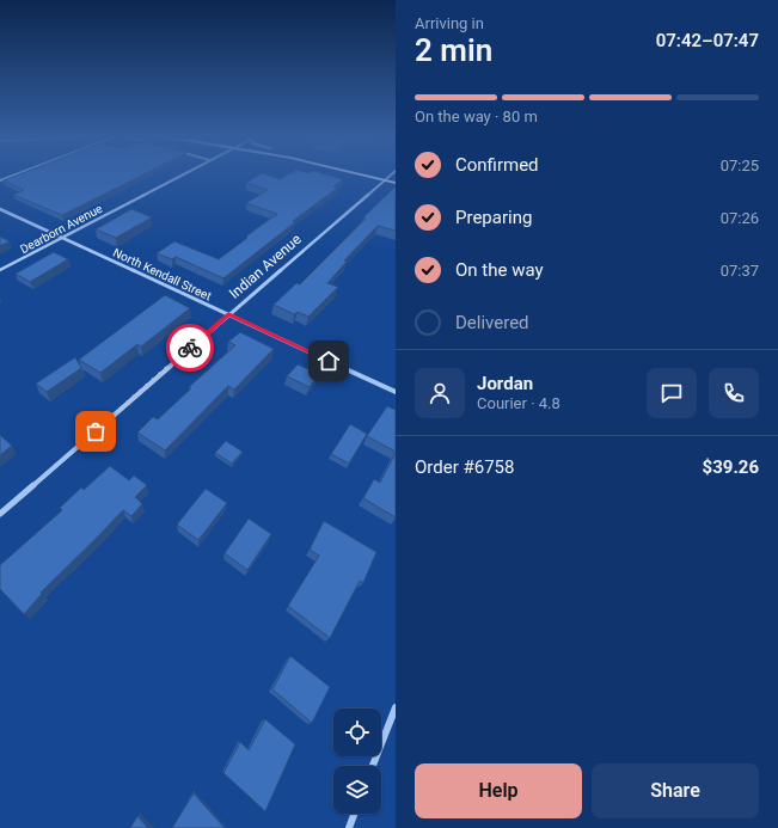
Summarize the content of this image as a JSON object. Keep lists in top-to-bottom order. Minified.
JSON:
{"streets":{"street":["Dearborn Avenue","Indian Avenue","North Kendall Street"]},"crossings":[["Dearborn Avenue","North Kendall Street"],["Indian Avenue","North Kendall Street"]],"page":{"heading":["2 min","Arriving in","07:42–07:47"],"panel":["Jordan","Courier · 4.8","Order #6758","$39.26"],"bar":"On the way · 80 m","list":[["Confirmed","07:25"],["Preparing","07:26"],["On the way","07:37"],"Delivered"],"buttons":["Help","Share"]}}
